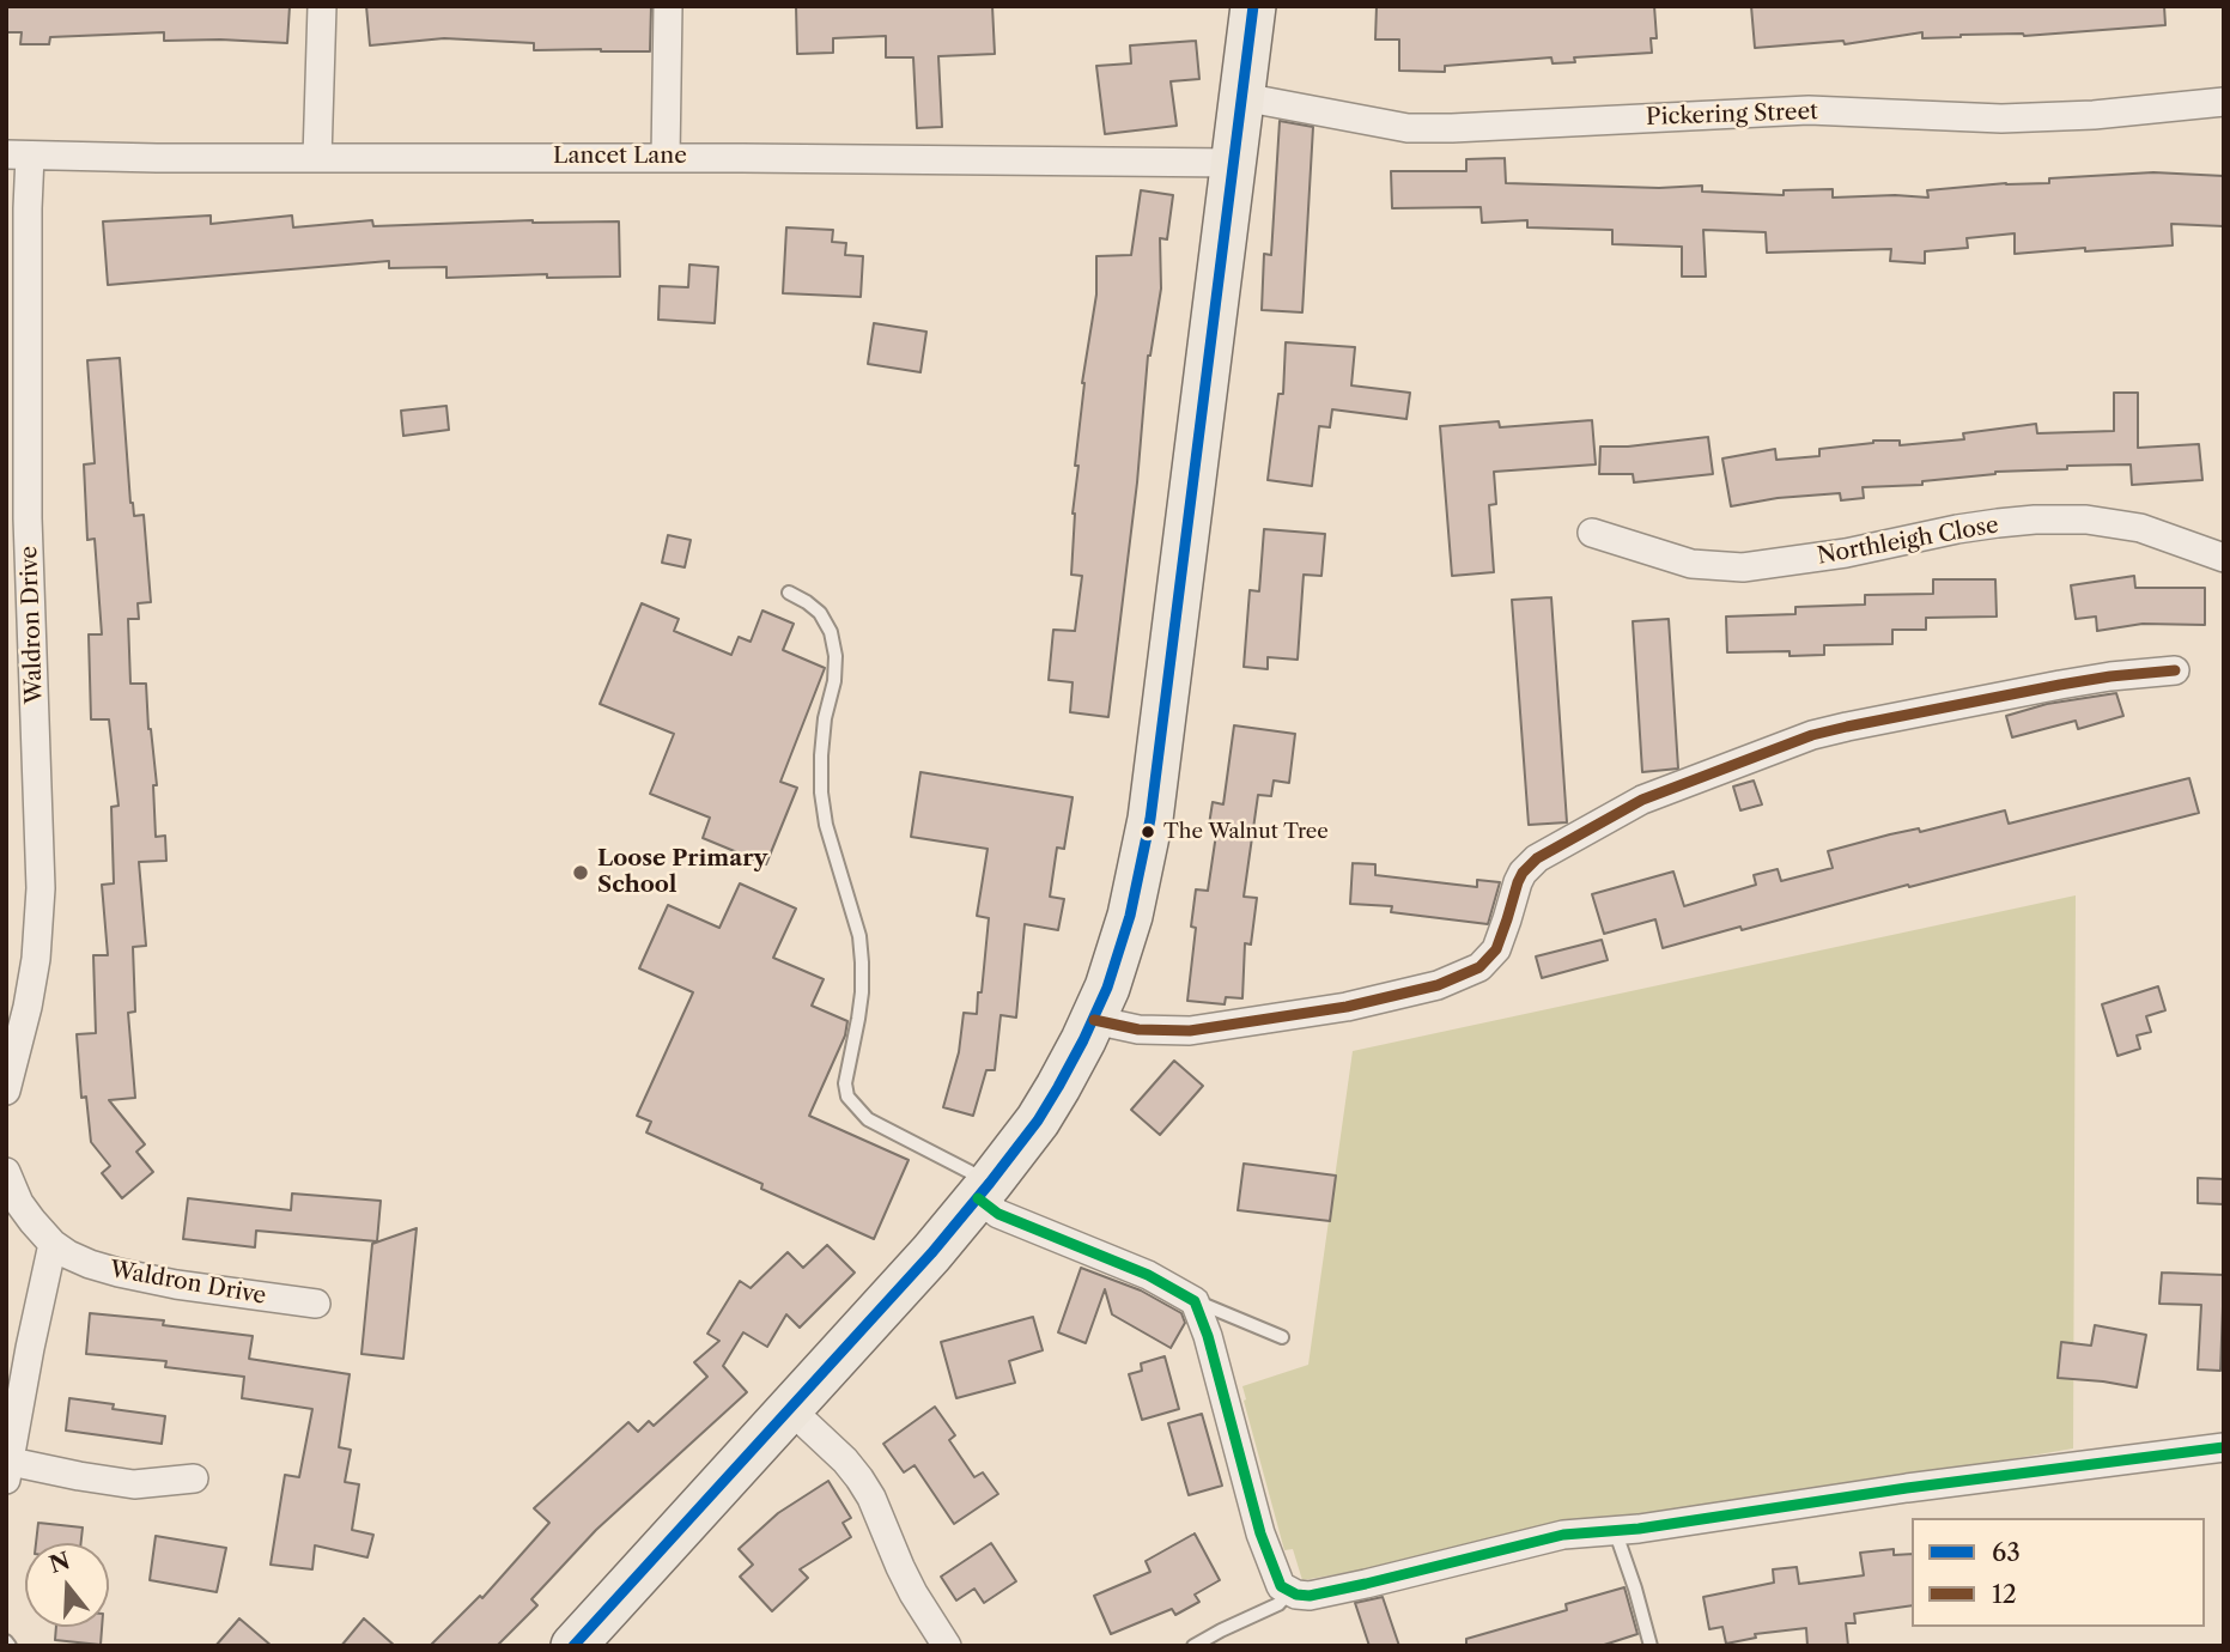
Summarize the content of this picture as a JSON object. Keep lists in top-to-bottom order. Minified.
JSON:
{"streets":{"street":["Pickering Street","Lancet Lane","Northleigh Close","Waldron Drive"]},"crossings":[["Lancet Lane","Waldron Drive"]],"places":["The Walnut Tree","Loose Primary School"],"lines":["transit line 63","transit line 12"],"legend":["63","12"],"north":"top"}
